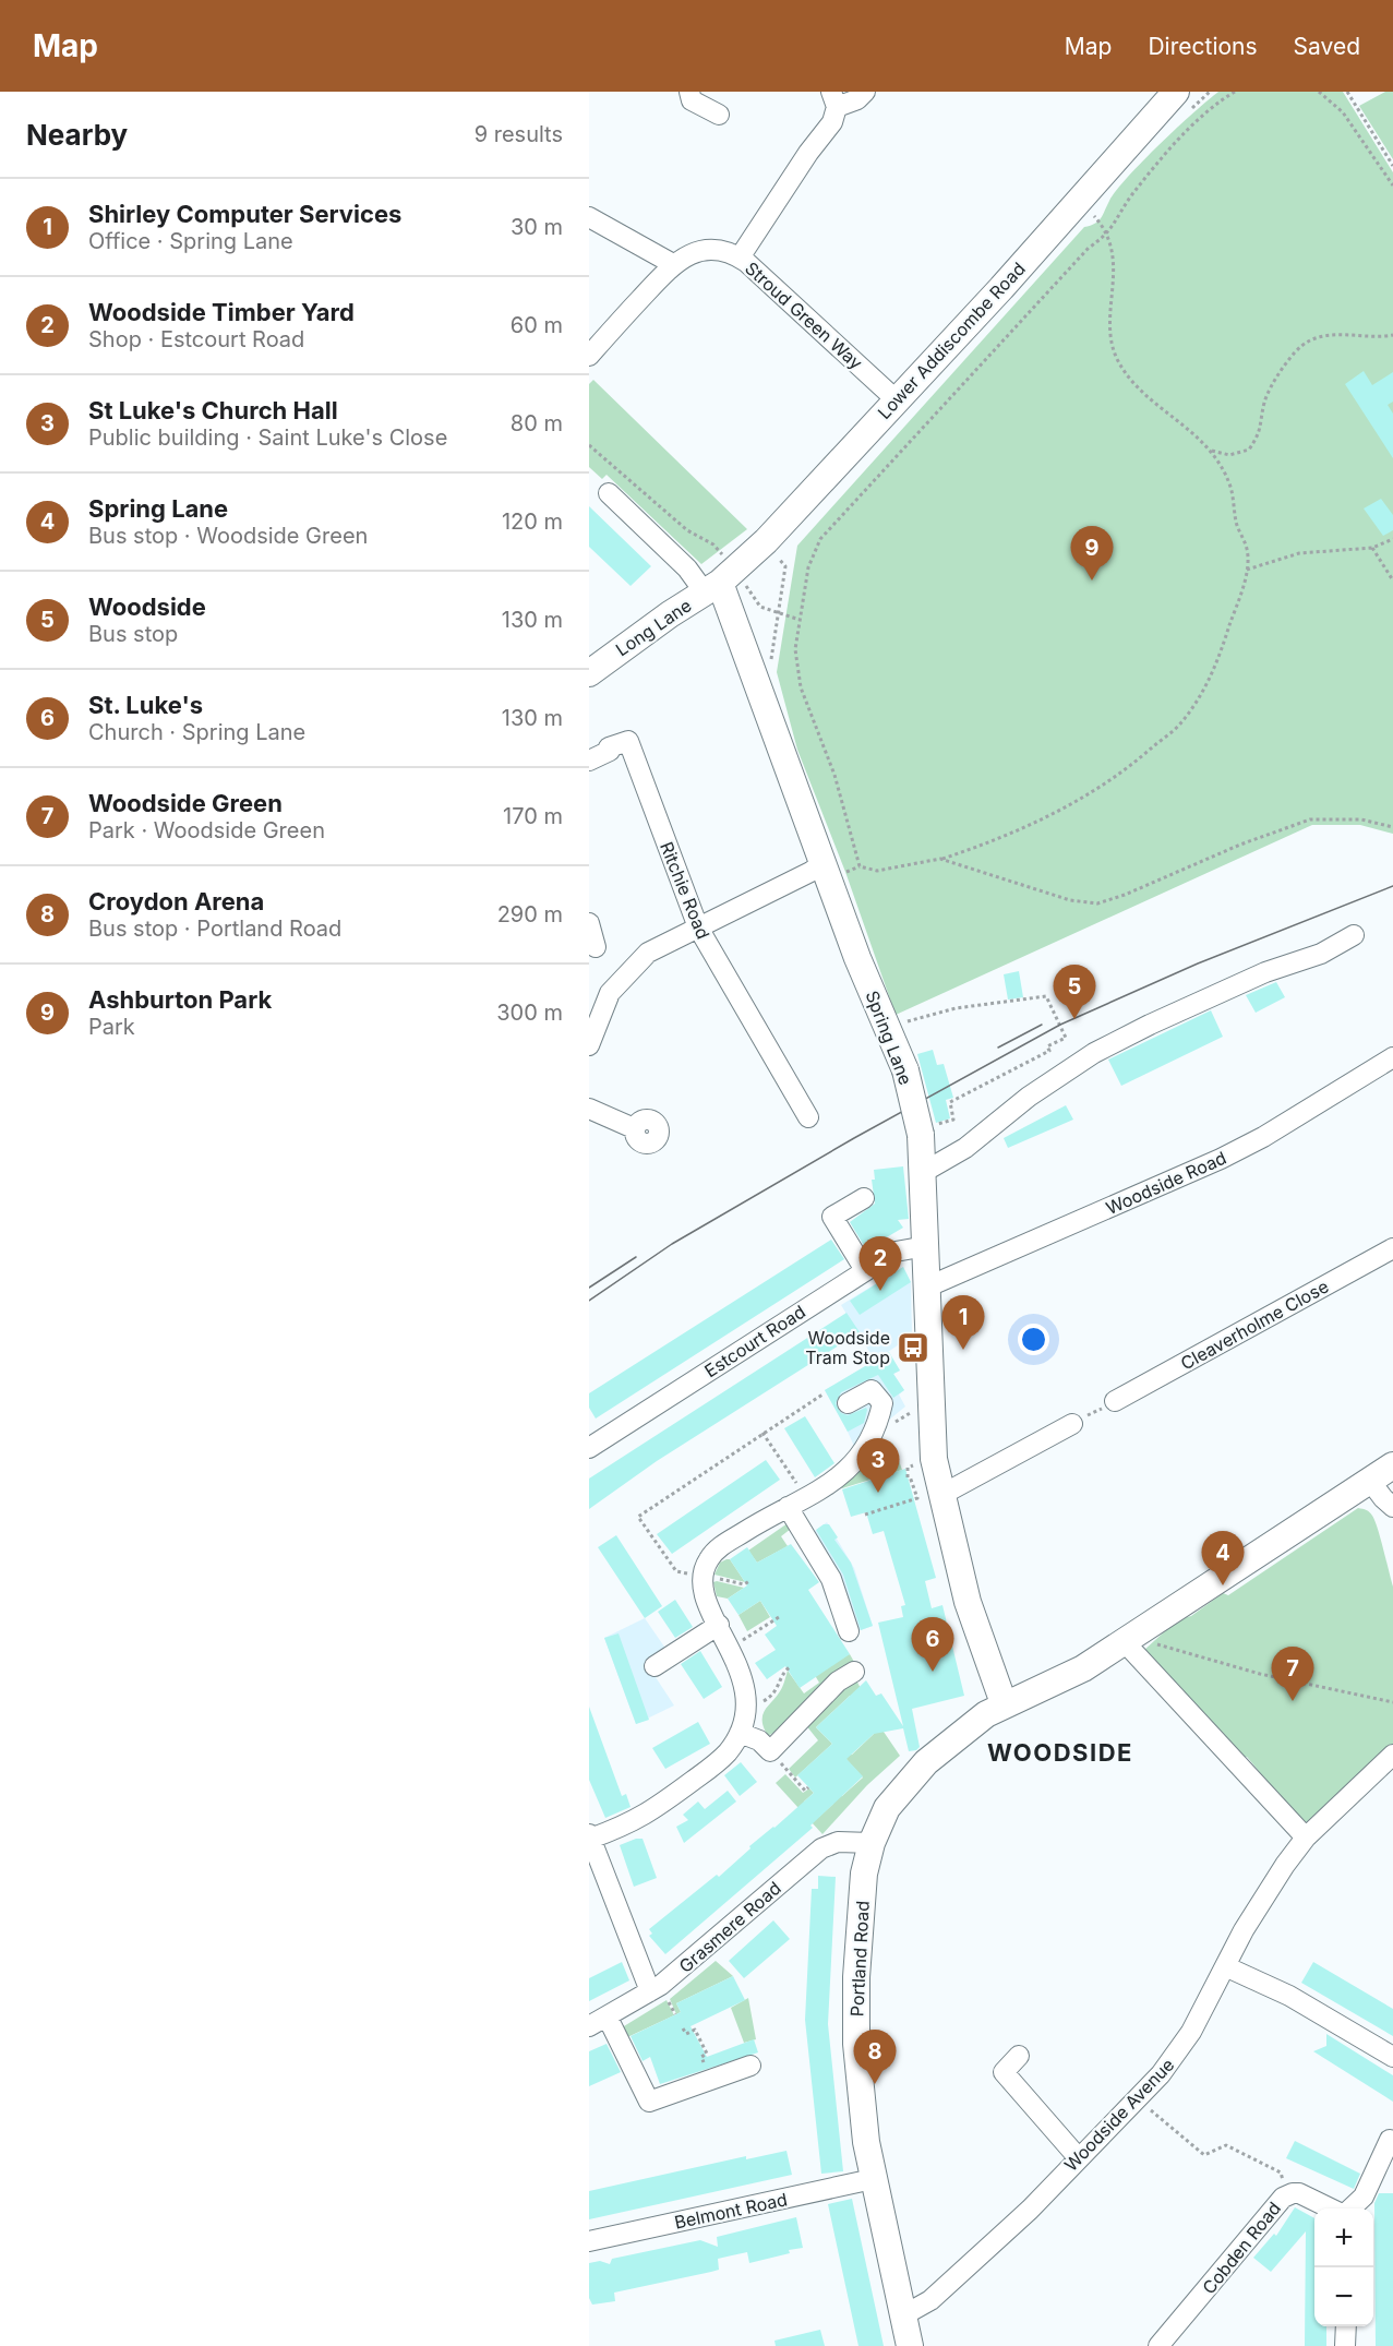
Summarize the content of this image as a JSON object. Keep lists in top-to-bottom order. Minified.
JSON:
{"streets":{"main road":["Lower Addiscombe Road","Long Lane","Spring Lane","Portland Road"],"street":["Stroud Green Way","Ritchie Road","Woodside Road","Cleaverholme Close","Estcourt Road","Grasmere Road","Woodside Avenue","Belmont Road","Cobden Road"]},"crossings":[["Stroud Green Way","Lower Addiscombe Road"],["Lower Addiscombe Road","Long Lane"],["Lower Addiscombe Road","Spring Lane"],["Long Lane","Spring Lane"],["Spring Lane","Woodside Road"],["Spring Lane","Estcourt Road"],["Spring Lane","Portland Road"],["Grasmere Road","Portland Road"],["Portland Road","Woodside Avenue"],["Portland Road","Belmont Road"]],"districts":["WOODSIDE"],"places":{"bus stop":["Woodside Tram Stop"]},"page":{"header":"Map","nav":["Map","Directions","Saved"],"heading":["Nearby","9 results"],"list":[{"mark":"1","name":"Shirley Computer Services","note":"Office · Spring Lane","value":"30 m"},{"mark":"2","name":"Woodside Timber Yard","note":"Shop · Estcourt Road","value":"60 m"},{"mark":"3","name":"St Luke's Church Hall","note":"Public building · Saint Luke's Close","value":"80 m"},{"mark":"4","name":"Spring Lane","note":"Bus stop · Woodside Green","value":"120 m"},{"mark":"5","name":"Woodside","note":"Bus stop","value":"130 m"},{"mark":"6","name":"St. Luke's","note":"Church · Spring Lane","value":"130 m"},{"mark":"7","name":"Woodside Green","note":"Park · Woodside Green","value":"170 m"},{"mark":"8","name":"Croydon Arena","note":"Bus stop · Portland Road","value":"290 m"},{"mark":"9","name":"Ashburton Park","note":"Park","value":"300 m"}],"pins":["9","5","2","1","3","4","6","7","8"],"map_buttons":["+","−"]}}
